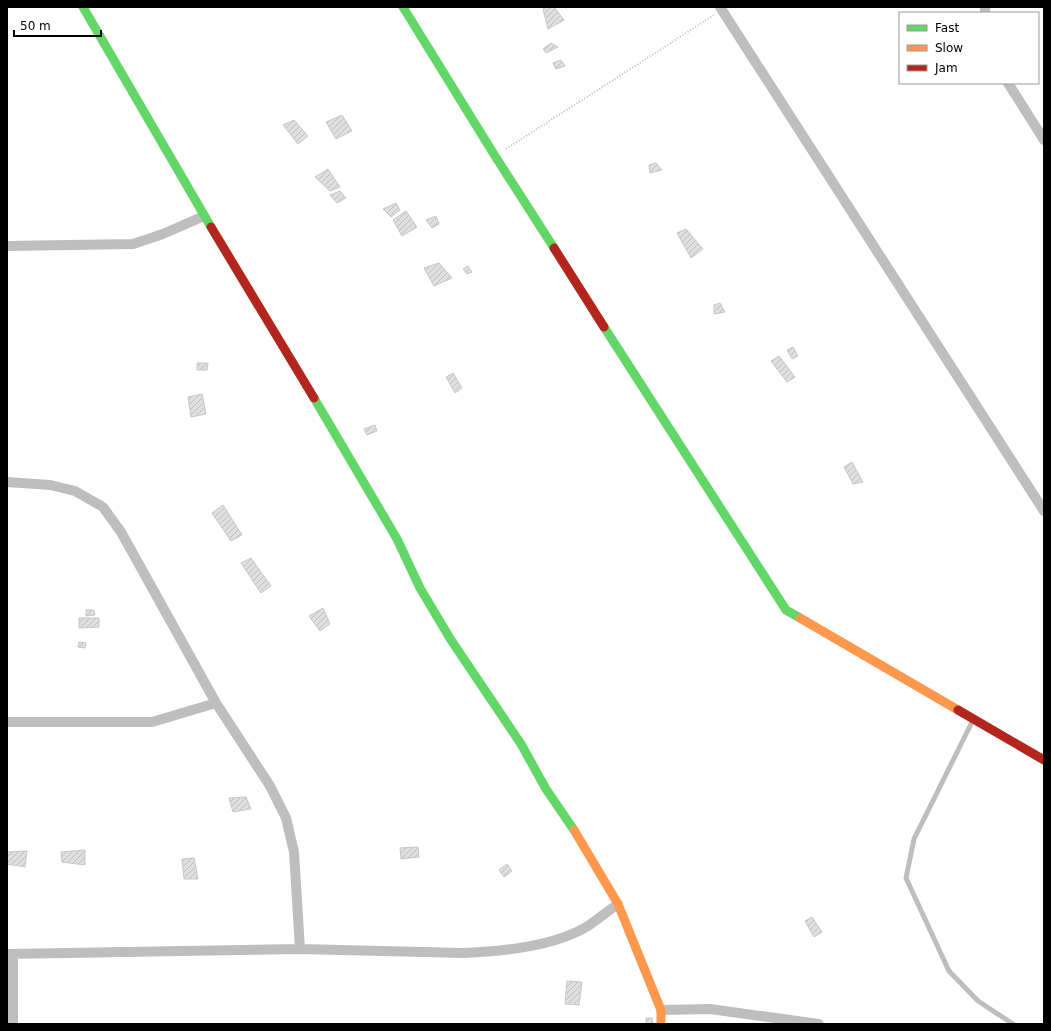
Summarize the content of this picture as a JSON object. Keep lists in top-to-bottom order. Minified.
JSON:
{"legend":["Fast","Slow","Jam"],"scale_bar":"50 m"}
